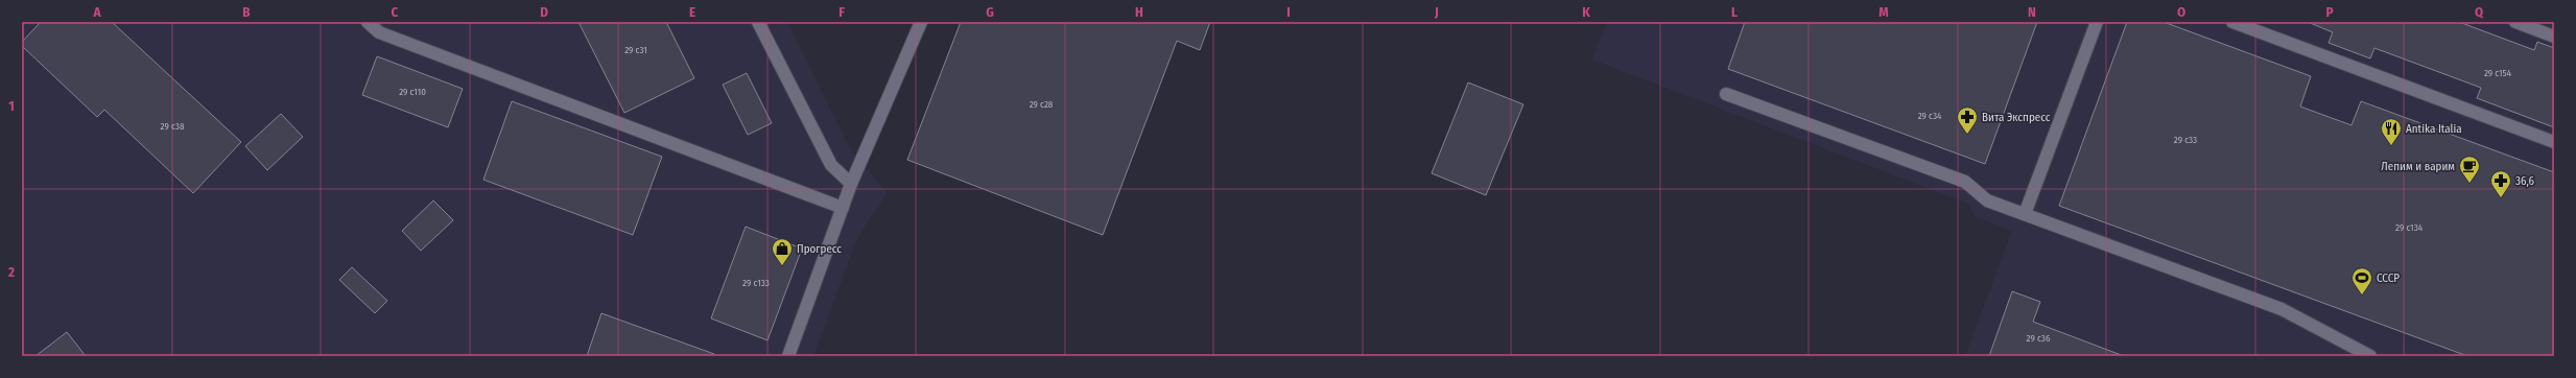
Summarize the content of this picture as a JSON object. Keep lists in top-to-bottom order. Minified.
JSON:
{"places":{"pharmacy":["Вита Экспресс","36,6"],"restaurant":["Antika Italia"],"cafe":["Лепим и варим"],"shop":["Прогресс"],"sports":["СССР"]},"house_numbers":["29 с31","29 с154","29 с110","29 с28","29 с34","29 с38","29 с33","29 с134","29 с133","29 с36"],"grid":{"columns":["A","B","C","D","E","F","G","H","I","J","K","L","M","N","O","P","Q"],"rows":["1","2"]}}
